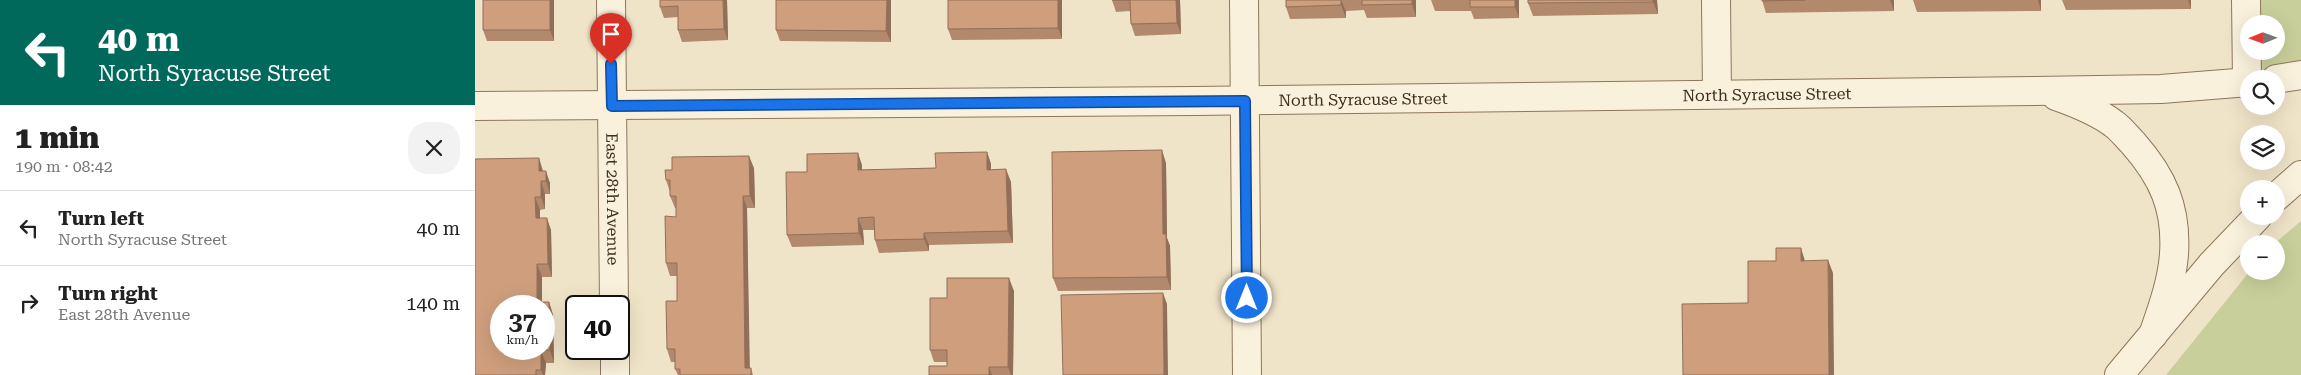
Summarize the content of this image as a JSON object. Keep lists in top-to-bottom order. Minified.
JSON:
{"streets":{"street":["North Syracuse Street","East 28th Avenue"]},"crossings":[["North Syracuse Street","East 28th Avenue"]],"north":"left","page":{"turn":["40 m","North Syracuse Street"],"map_buttons":["+","−"],"heading":["1 min","190 m · 08:42"],"list":[{"name":"Turn left","note":"North Syracuse Street","value":"40 m"},{"name":"Turn right","note":"East 28th Avenue","value":"140 m"}],"speed":"37 km/h","limit":"40"}}
